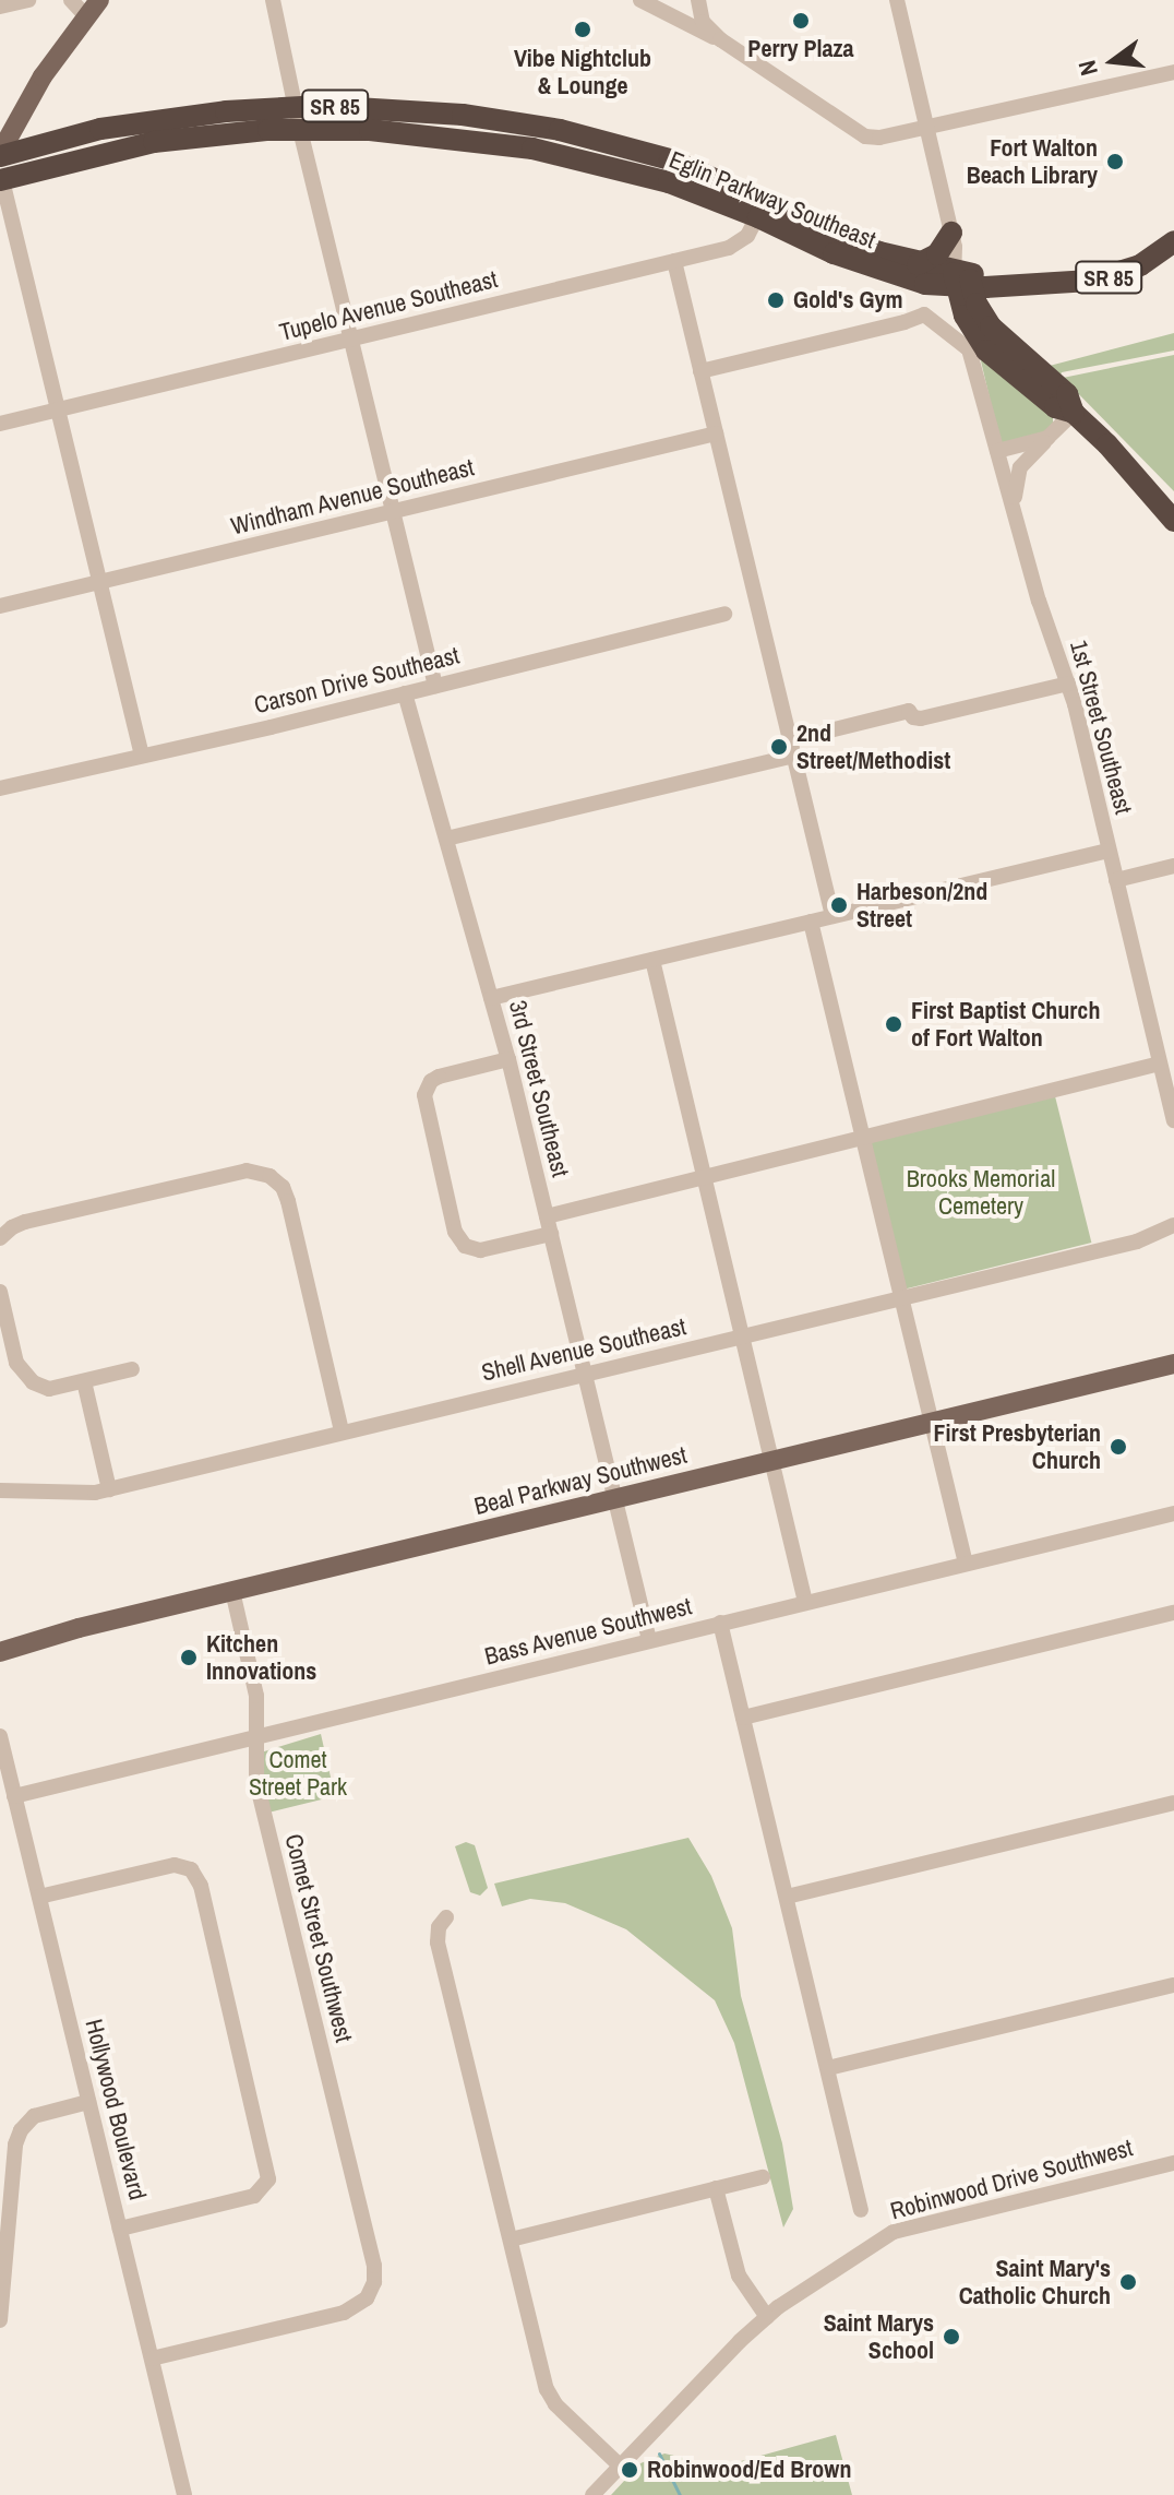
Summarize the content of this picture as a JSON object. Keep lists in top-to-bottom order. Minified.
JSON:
{"streets":{"highway":["SR 85","Eglin Parkway Southeast"],"main road":["Beal Parkway Southwest"],"street":["Tupelo Avenue Southeast","Windham Avenue Southeast","Carson Drive Southeast","1st Street Southeast","3rd Street Southeast","Shell Avenue Southeast","Bass Avenue Southwest","Comet Street Southwest","Hollywood Boulevard","Robinwood Drive Southwest"]},"crossings":[["SR 85","Eglin Parkway Southeast"],["Eglin Parkway Southeast","Tupelo Avenue Southeast"],["Carson Drive Southeast","3rd Street Southeast"],["3rd Street Southeast","Shell Avenue Southeast"],["3rd Street Southeast","Beal Parkway Southwest"],["3rd Street Southeast","Bass Avenue Southwest"],["Beal Parkway Southwest","Comet Street Southwest"],["Bass Avenue Southwest","Comet Street Southwest"],["Bass Avenue Southwest","Hollywood Boulevard"],["Comet Street Southwest","Hollywood Boulevard"]],"parks":["Brooks Memorial Cemetery","Comet Street Park"],"places":["Perry Plaza","Vibe Nightclub & Lounge","Fort Walton Beach Library","Gold's Gym","2nd Street/Methodist","Harbeson/2nd Street","First Baptist Church of Fort Walton","First Presbyterian Church","Kitchen Innovations","Saint Mary's Catholic Church","Saint Marys School","Robinwood/Ed Brown"],"north":"left"}
